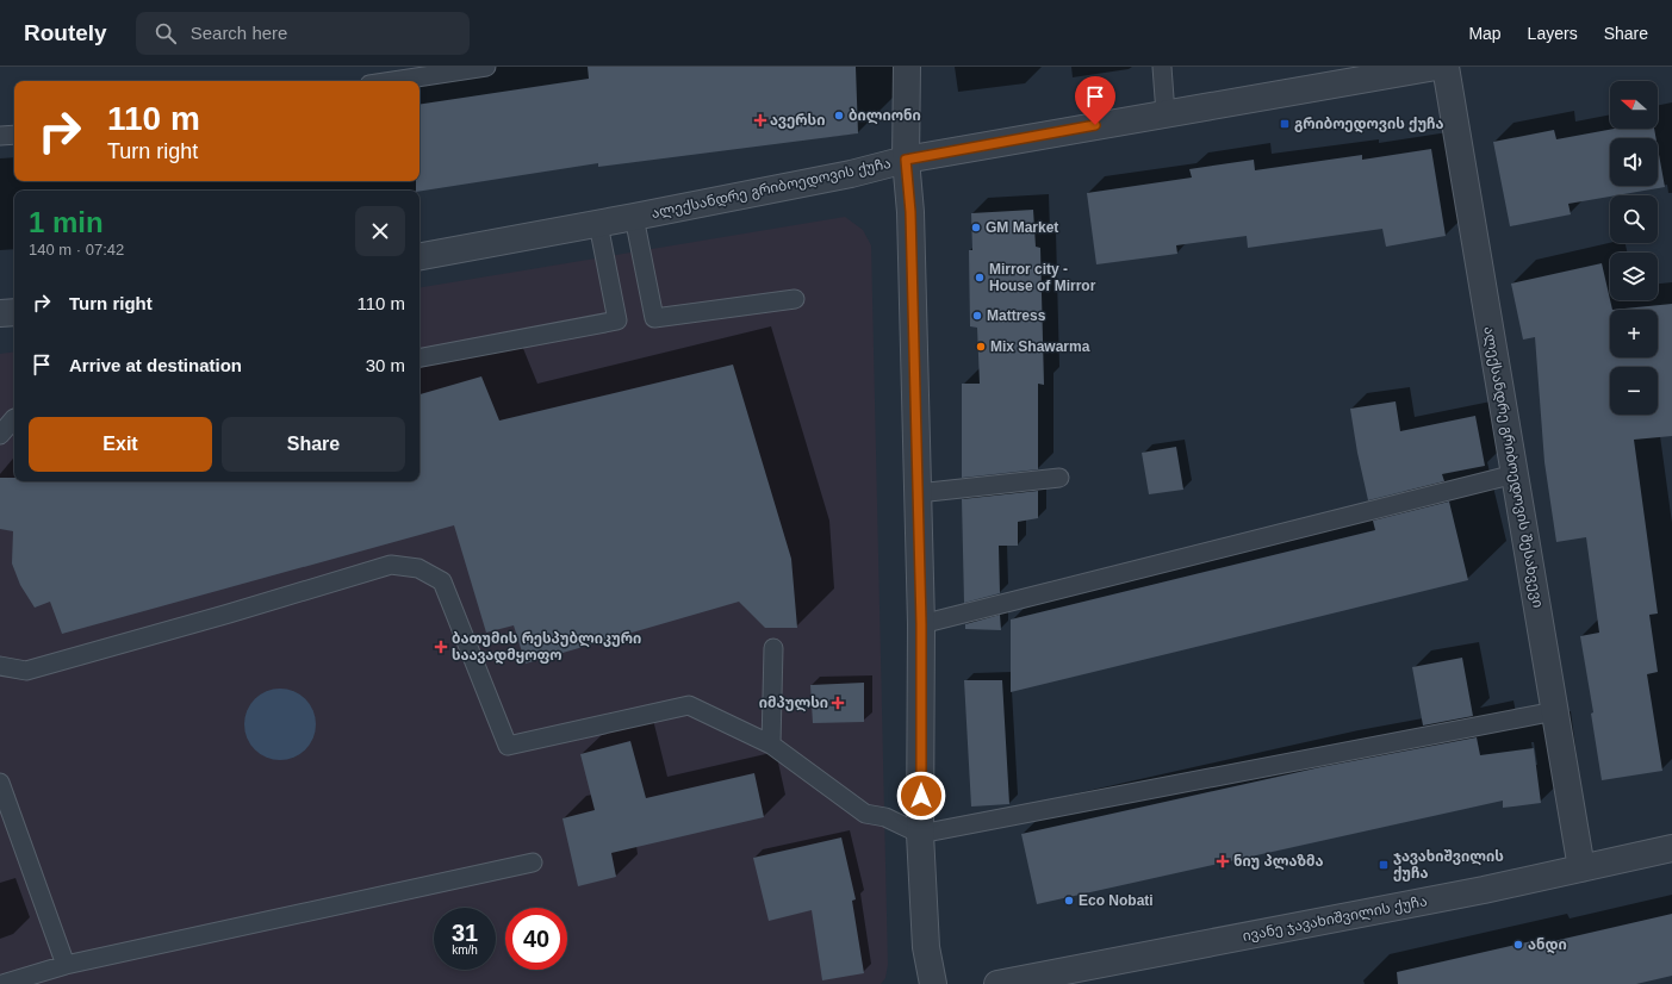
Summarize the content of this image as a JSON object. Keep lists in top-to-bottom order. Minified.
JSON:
{"streets":{"street":["ალექსანდრე გრიბოედოვის ქუჩა","ალექსანდრე გრიბოედოვის შესახვევი","ივანე ჯავახიშვილის ქუჩა"]},"crossings":[["ალექსანდრე გრიბოედოვის შესახვევი","ივანე ჯავახიშვილის ქუჩა"]],"places":{"other":["ბილიონი","GM Market","Mirror city - House of Mirror","Mattress","Mix Shawarma","Eco Nobati","ანდი"],"health":["ავერსი","ბათუმის რესპუბლიკური საავადმყოფო","იმპულსი","ნიუ პლაზმა"],"transit":["გრიბოედოვის ქუჩა","ჯავახიშვილის ქუჩა"]},"north":"left","page":{"header":"Routely","search":"Search here","nav":["Map","Layers","Share"],"map_buttons":["+","−"],"turn":["110 m","Turn right"],"heading":["1 min","140 m · 07:42"],"list":[{"name":"Turn right","value":"110 m"},{"name":"Arrive at destination","value":"30 m"}],"buttons":["Exit","Share"],"speed":"31 km/h","limit":"40"}}
